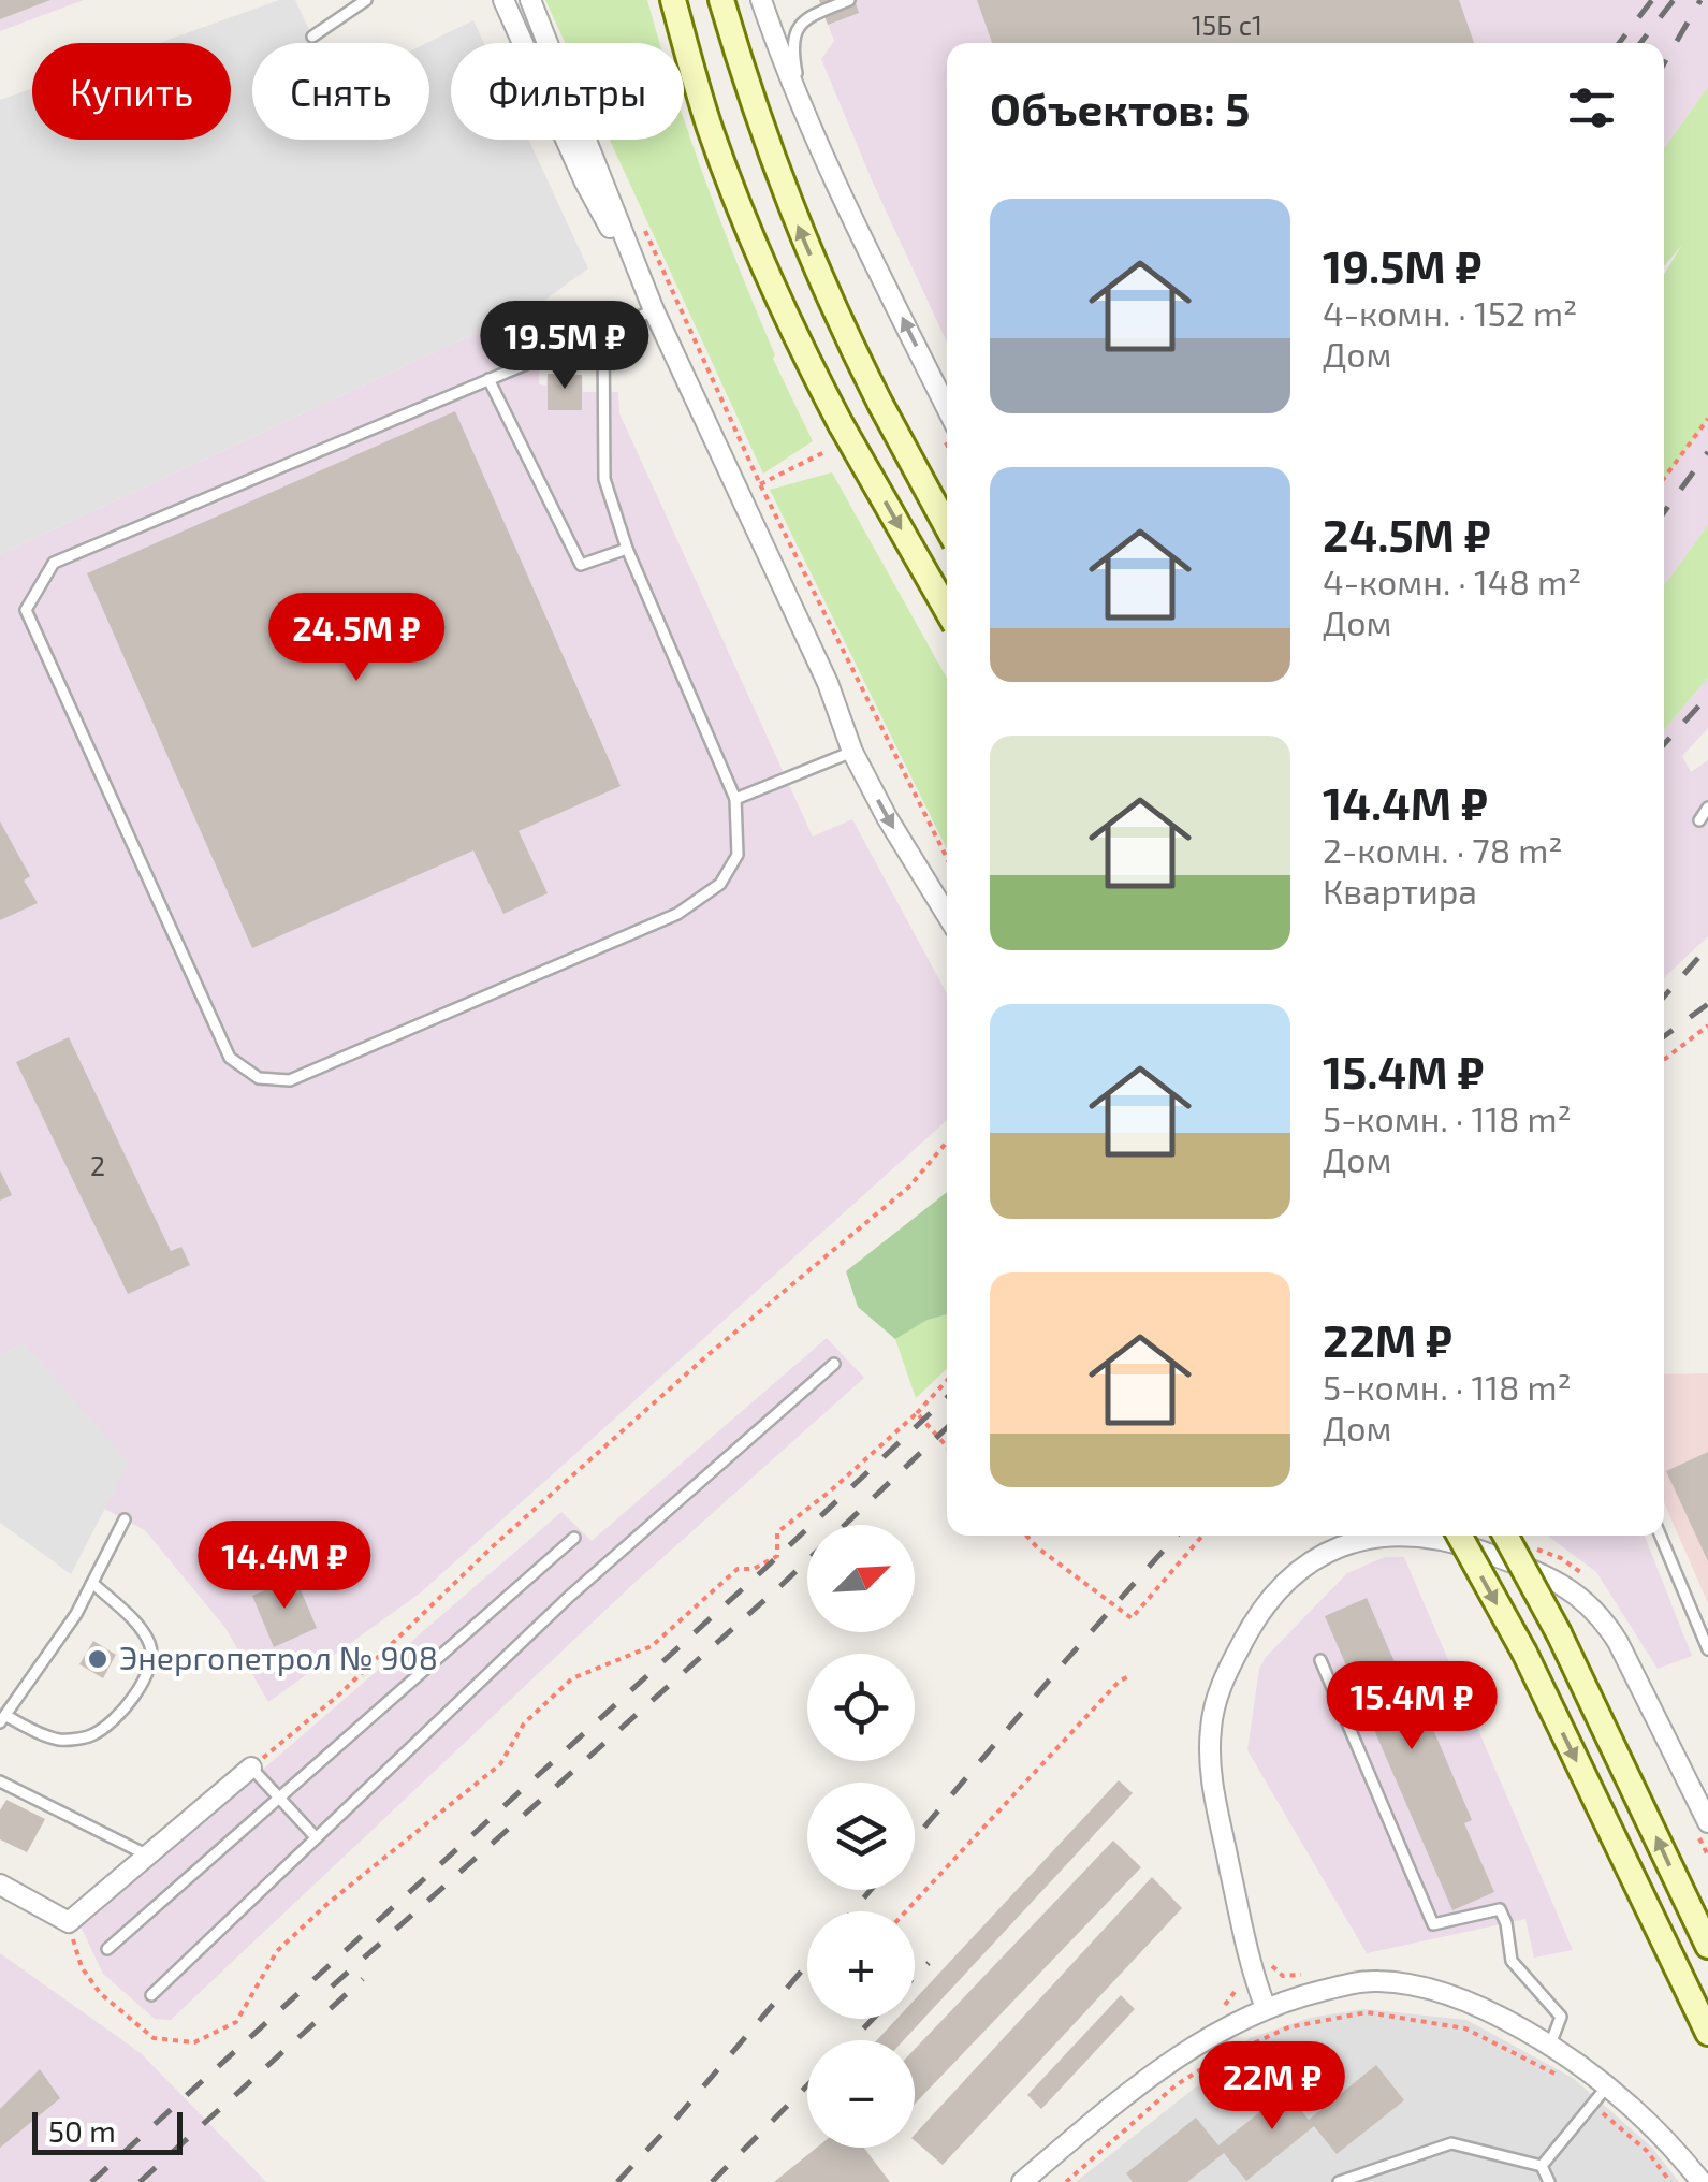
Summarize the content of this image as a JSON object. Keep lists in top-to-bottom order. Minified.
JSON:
{"places":["Энергопетрол № 908"],"house_numbers":["15Б с1","2"],"scale_bar":"50 m","north":"top right","page":{"chip":["Купить","Снять","Фильтры"],"heading":"Объектов: 5","list":[{"name":"19.5M ₽","note":"4-комн. · 152 m² · Дом"},{"name":"24.5M ₽","note":"4-комн. · 148 m² · Дом"},{"name":"14.4M ₽","note":"2-комн. · 78 m² · Квартира"},{"name":"15.4M ₽","note":"5-комн. · 118 m² · Дом"},{"name":"22M ₽","note":"5-комн. · 118 m² · Дом"}],"price":["19.5M ₽","24.5M ₽","14.4M ₽","15.4M ₽","22M ₽"],"map_buttons":["+","−"],"scale":"50 m"}}
